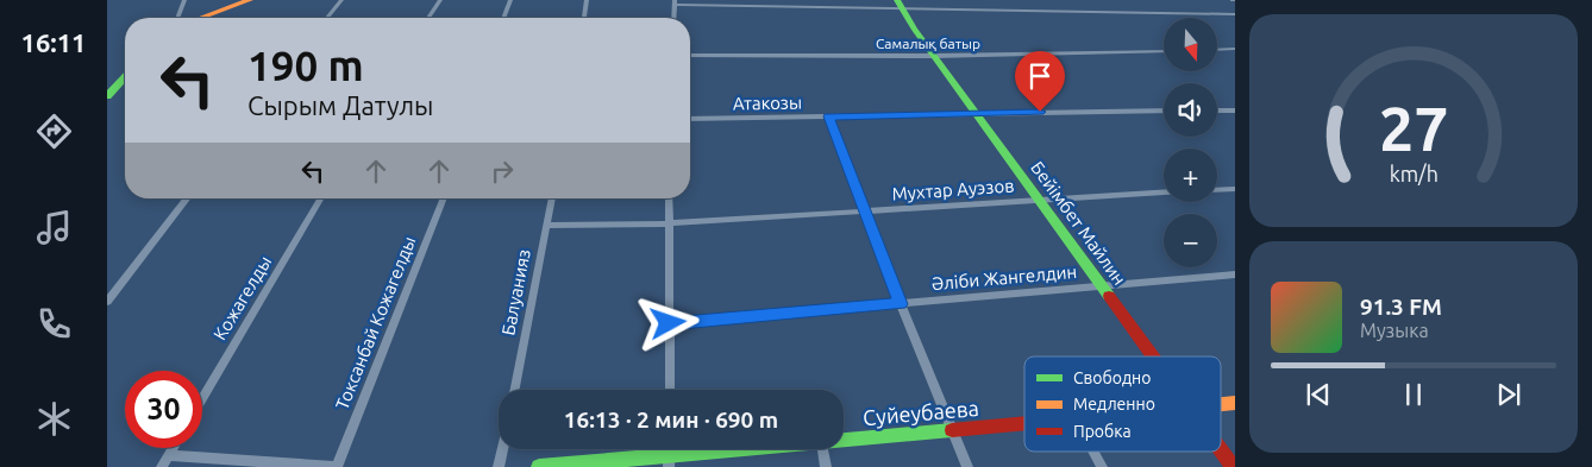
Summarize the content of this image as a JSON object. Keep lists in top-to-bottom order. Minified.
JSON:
{"streets":{"street":["Самалық батыр","Атакозы","Мухтар Ауэзов","Бейімбет Майлин","Әліби Жангелдин","Балуанияз","Кожагелды","Токсанбай Кожагелды","Суйеубаева"]},"crossings":[["Самалық батыр","Бейімбет Майлин"],["Атакозы","Бейімбет Майлин"],["Мухтар Ауэзов","Бейімбет Майлин"],["Мухтар Ауэзов","Балуанияз"],["Бейімбет Майлин","Әліби Жангелдин"]],"legend":["Свободно","Медленно","Пробка"],"north":"bottom","page":{"tabs":"16:11","map_buttons":["+","−"],"turn":["190 m","Сырым Датулы"],"song":["91.3 FM","Музыка"],"limit":"30","trip":"16:13 · 2 мин · 690 m","gauge":["27","km/h"]}}
